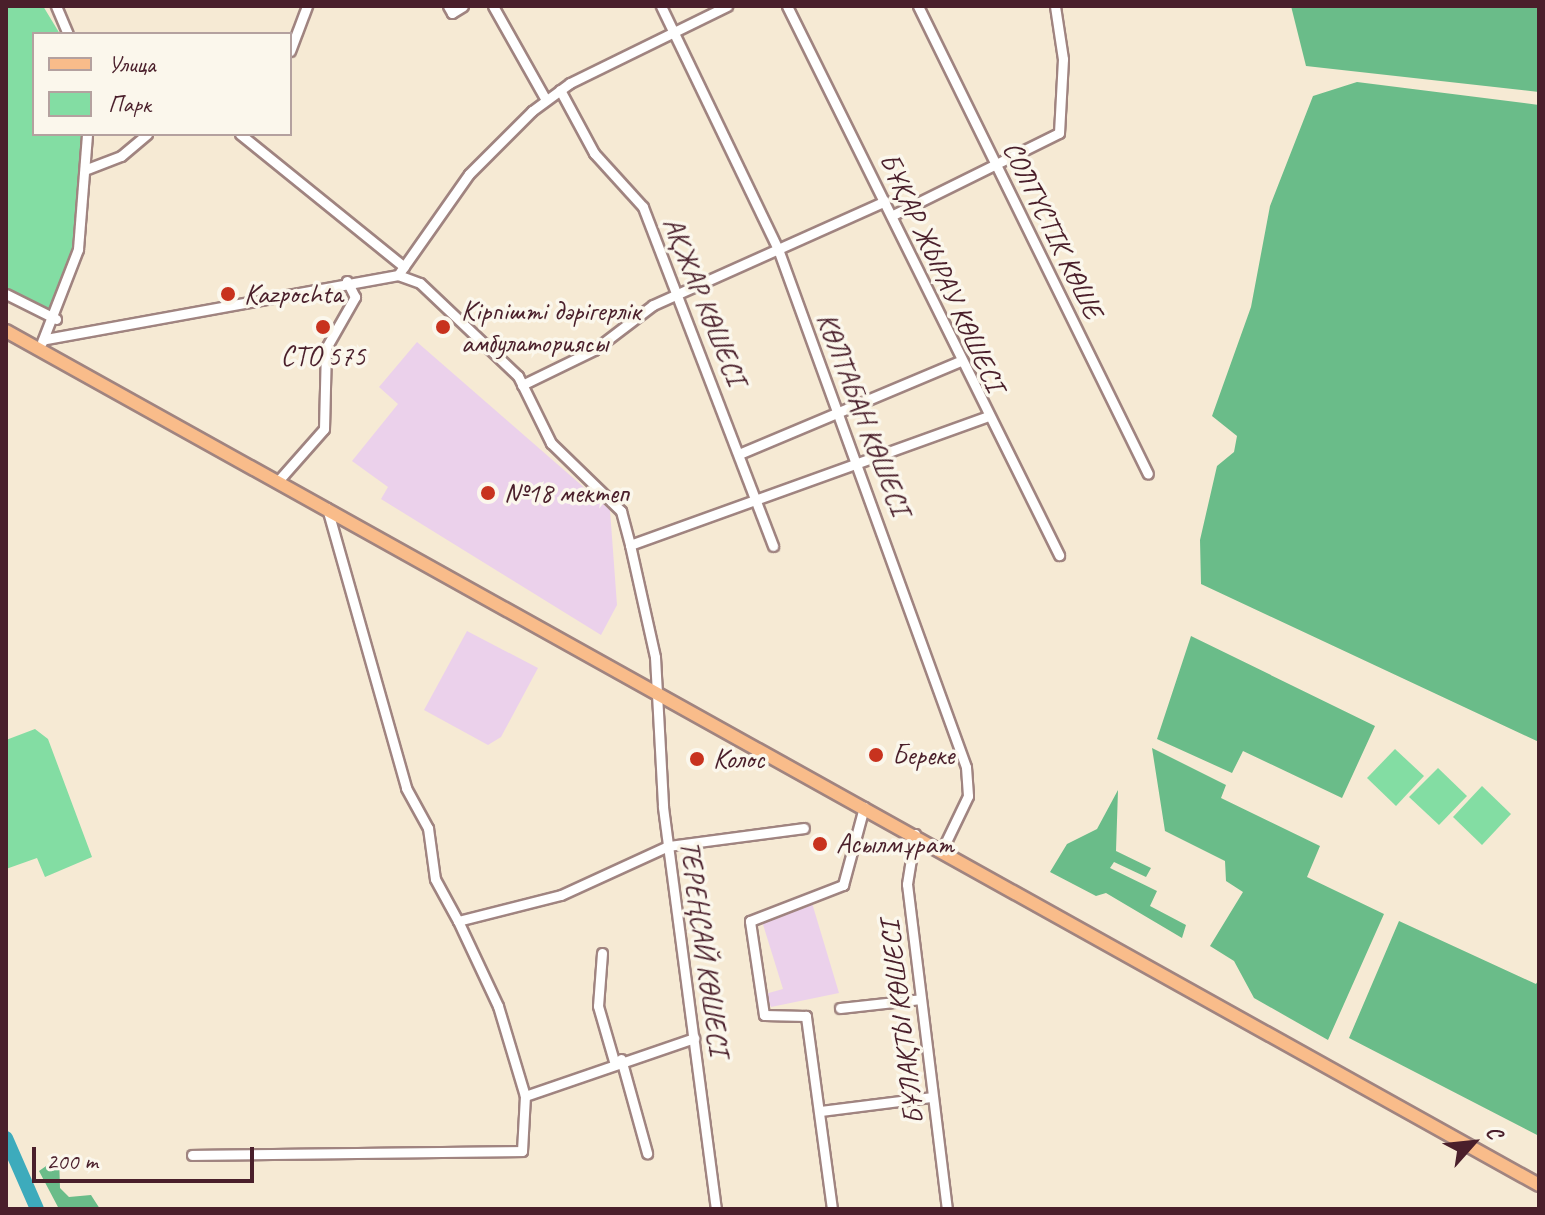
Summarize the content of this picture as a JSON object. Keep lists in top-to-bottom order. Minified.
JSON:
{"streets":{"street":["СОЛТҮСТІК КӨШЕ","БҰҚАР ЖЫРАУ КӨШЕСІ","АҚЖАР КӨШЕСІ","КӨЛТАБАН КӨШЕСІ","ТЕРЕҢСАЙ КӨШЕСІ","БҰЛАҚТЫ КӨШЕСІ"]},"places":["Kazpochta","СТО 575","Кірпішті дәрігерлік амбулаториясы","№18 мектеп","Береке","Колос","Асылмұрат"],"legend":["Улица","Парк"],"scale_bar":"200 m","north":"top right"}
